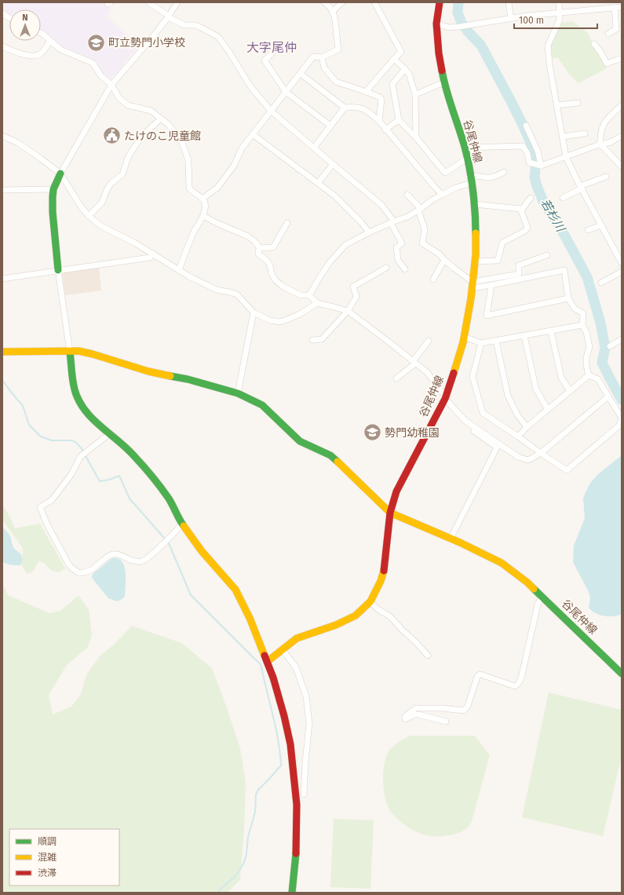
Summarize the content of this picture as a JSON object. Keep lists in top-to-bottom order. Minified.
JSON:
{"streets":{"street":["谷尾仲線"]},"districts":["大字尾仲"],"water":["若杉川"],"places":{"school or university":["町立勢門小学校","勢門幼稚園"],"public building":["たけのこ児童館"]},"legend":["順調","混雑","渋滞"],"scale_bar":"100 m","north":"top"}
